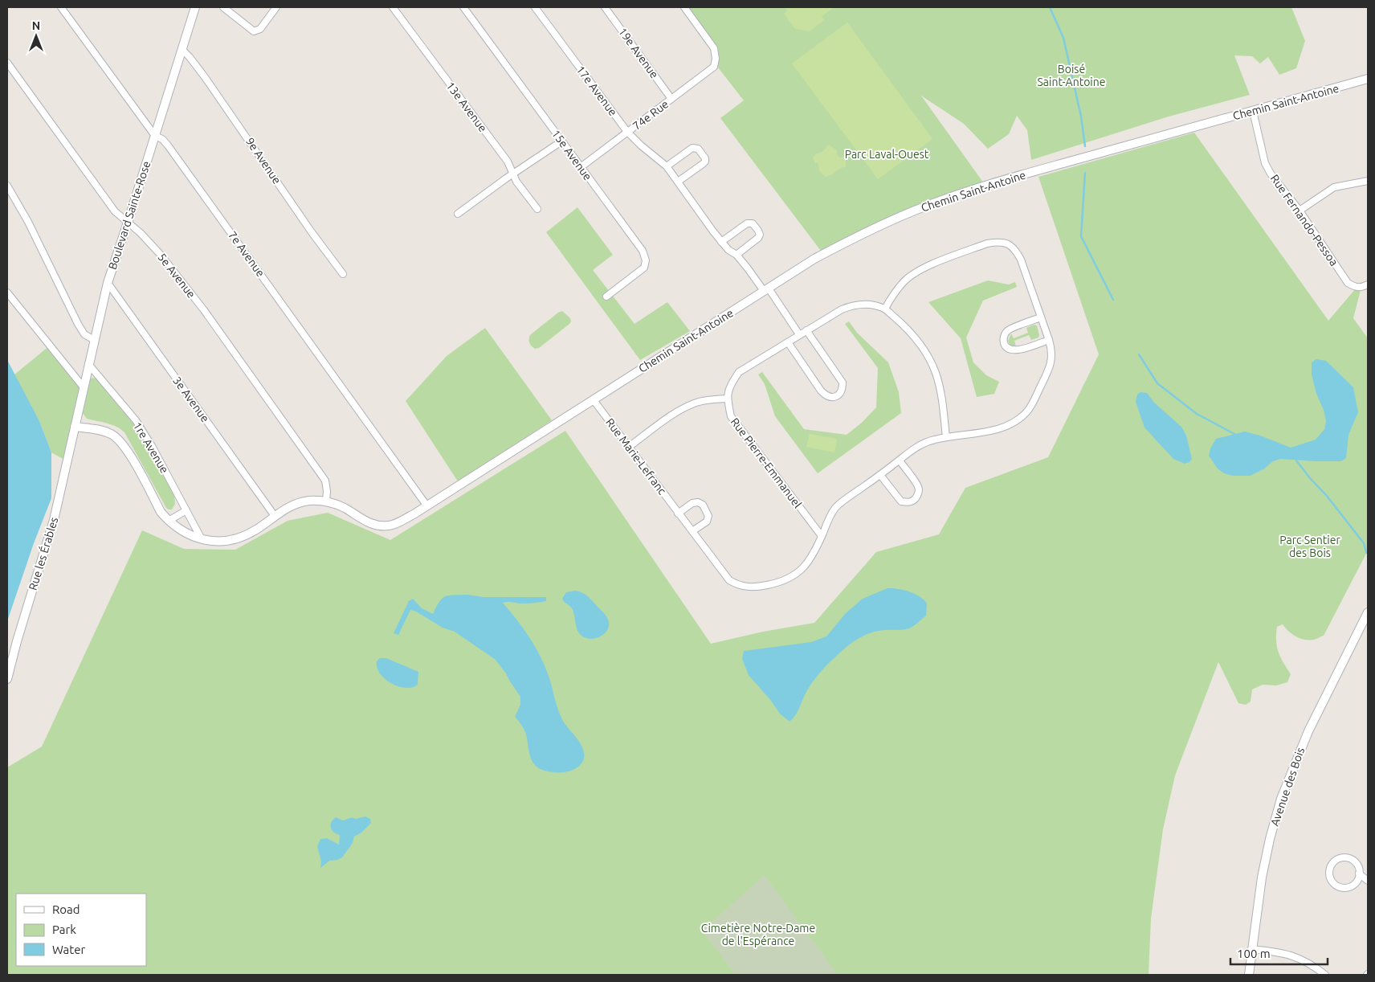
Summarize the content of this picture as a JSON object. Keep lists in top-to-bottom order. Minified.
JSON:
{"streets":{"street":["19e Avenue","17e Avenue","Chemin Saint-Antoine","13e Avenue","74e Rue","15e Avenue","9e Avenue","Boulevard Sainte-Rose","Rue Fernando-Pessoa","7e Avenue","5e Avenue","3e Avenue","1re Avenue","Rue Marie-Lefranc","Rue Pierre-Emmanuel","Rue les Érables","Avenue des Bois"]},"crossings":[["19e Avenue","74e Rue"],["17e Avenue","Chemin Saint-Antoine"],["17e Avenue","74e Rue"],["Chemin Saint-Antoine","Boulevard Sainte-Rose"],["Chemin Saint-Antoine","Rue Fernando-Pessoa"],["Chemin Saint-Antoine","7e Avenue"],["Chemin Saint-Antoine","5e Avenue"],["Chemin Saint-Antoine","3e Avenue"],["Chemin Saint-Antoine","1re Avenue"],["Chemin Saint-Antoine","Rue Marie-Lefranc"],["Chemin Saint-Antoine","Rue les Érables"],["74e Rue","15e Avenue"],["9e Avenue","Boulevard Sainte-Rose"],["Boulevard Sainte-Rose","7e Avenue"],["Boulevard Sainte-Rose","5e Avenue"],["Boulevard Sainte-Rose","3e Avenue"],["Boulevard Sainte-Rose","1re Avenue"],["Boulevard Sainte-Rose","Rue les Érables"],["Rue Marie-Lefranc","Rue Pierre-Emmanuel"]],"parks":["Boisé Saint-Antoine","Parc Laval-Ouest","Parc Sentier des Bois","Cimetière Notre-Dame de l'Espérance"],"legend":["Road","Park","Water"],"scale_bar":"100 m","north":"top"}
